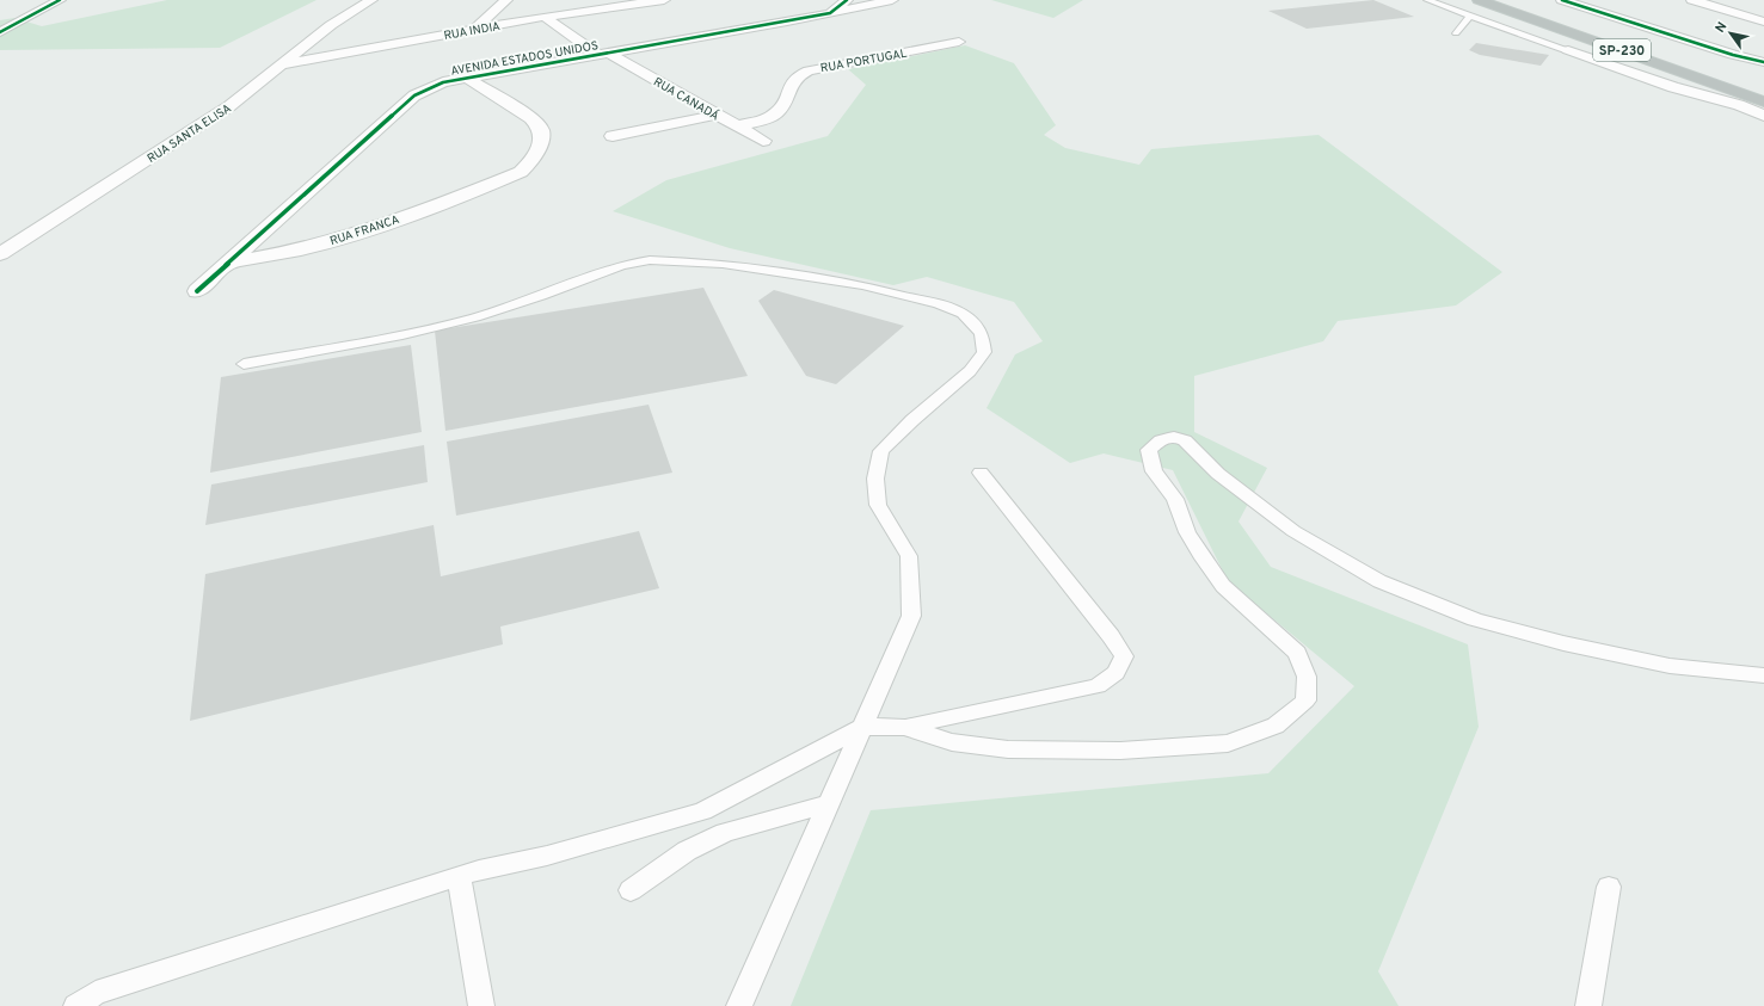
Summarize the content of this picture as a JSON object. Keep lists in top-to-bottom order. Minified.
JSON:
{"streets":{"highway":["SP-230"],"street":["RUA INDIA","AVENIDA ESTADOS UNIDOS","RUA PORTUGAL","RUA CANADÁ","RUA SANTA ELISA","RUA FRANCA"]},"crossings":[["RUA INDIA","RUA CANADÁ"],["RUA INDIA","RUA SANTA ELISA"],["AVENIDA ESTADOS UNIDOS","RUA CANADÁ"],["AVENIDA ESTADOS UNIDOS","RUA FRANCA"],["RUA PORTUGAL","RUA CANADÁ"]],"north":"top left"}
